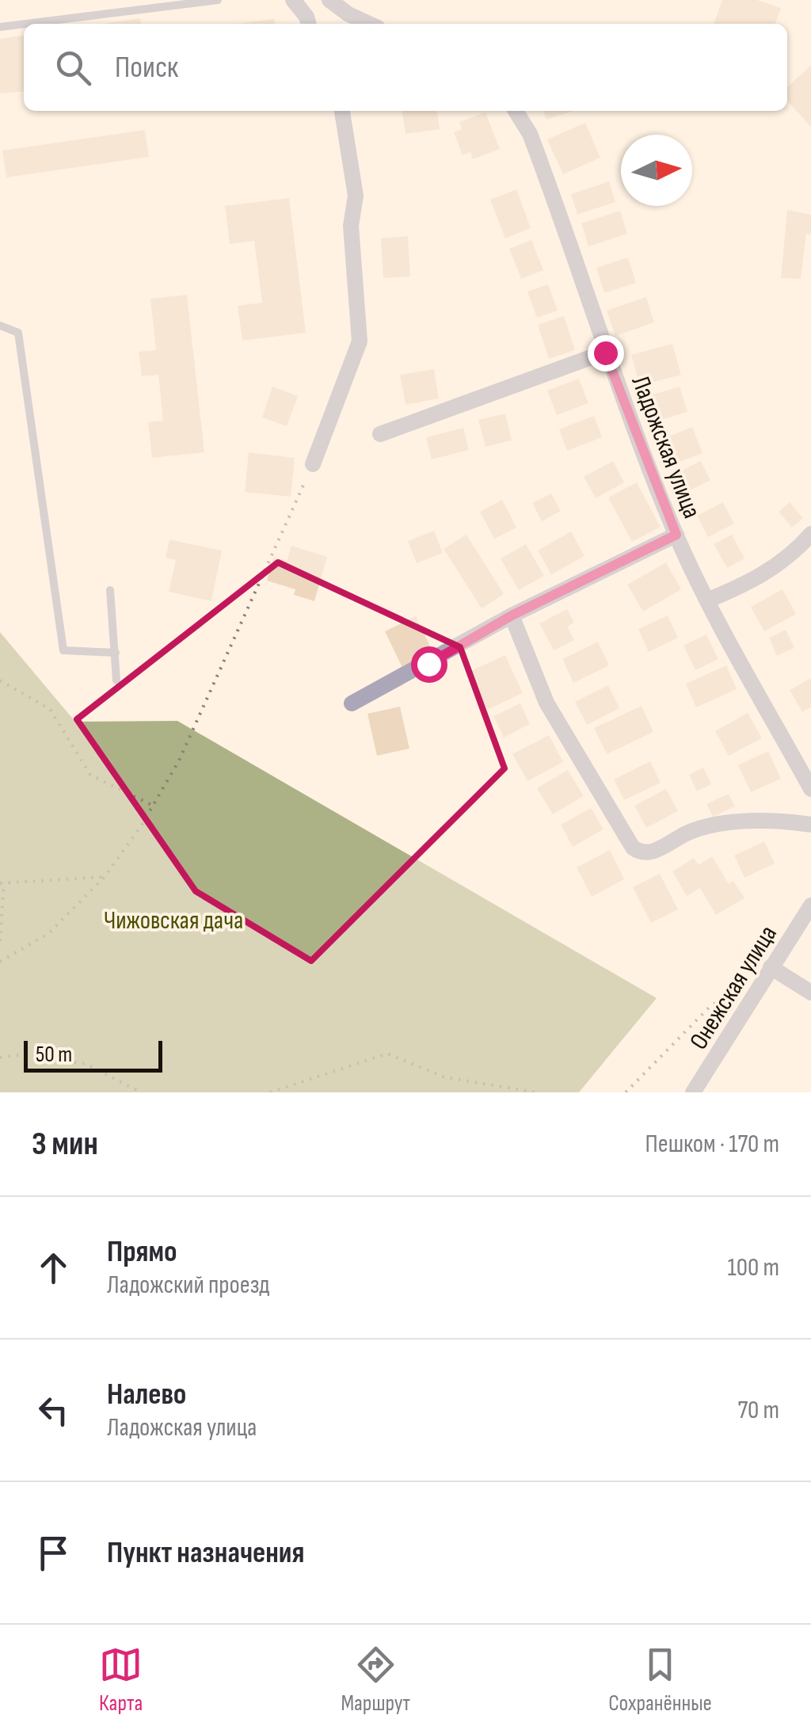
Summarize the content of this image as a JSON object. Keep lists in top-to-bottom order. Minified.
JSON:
{"streets":{"street":["Ладожская улица","Онежская улица"]},"parks":["Чижовская дача"],"scale_bar":"50 m","north":"right","page":{"search":"Поиск","scale":"50 m","heading":["3 мин","Пешком · 170 m"],"list":[["Прямо","Ладожский проезд","100 m"],["Налево","Ладожская улица","70 m"],"Пункт назначения"],"nav":["Карта","Маршрут","Сохранённые"]}}
